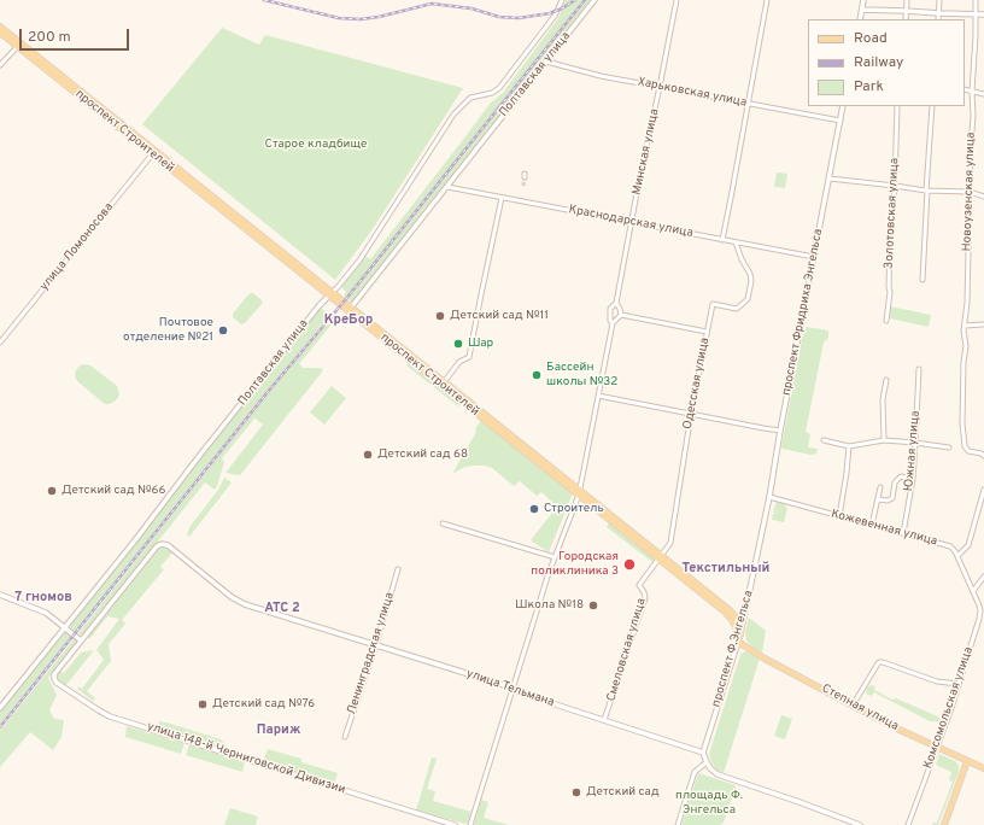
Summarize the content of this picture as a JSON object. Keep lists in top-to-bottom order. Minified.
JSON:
{"streets":{"main road":["проспект Строителей","проспект Ф.Энгельса","Степная улица"],"street":["Полтавская улица","Харьковская улица","Минская улица","Новоузенская улица","Золотовская улица","Краснодарская улица","улица Ломоносова","проспект Фридриха Энгельса","Одесская улица","Южная улица","Кожевенная улица","Смеловская улица","Ленинградская улица","улица Тельмана","Комсомольская улица","улица 148-й Черниговской Дивизии"]},"crossings":[["Полтавская улица","Харьковская улица"],["Полтавская улица","проспект Строителей"],["Полтавская улица","Краснодарская улица"],["Харьковская улица","Минская улица"],["проспект Строителей","Минская улица"],["проспект Строителей","улица Ломоносова"],["проспект Строителей","Одесская улица"],["проспект Строителей","проспект Ф.Энгельса"],["проспект Строителей","Смеловская улица"],["Минская улица","Краснодарская улица"],["Минская улица","улица Тельмана"],["Краснодарская улица","проспект Фридриха Энгельса"],["Краснодарская улица","Одесская улица"],["проспект Фридриха Энгельса","проспект Ф.Энгельса"],["Одесская улица","Смеловская улица"],["Южная улица","Кожевенная улица"],["Кожевенная улица","проспект Ф.Энгельса"],["Кожевенная улица","Комсомольская улица"],["проспект Ф.Энгельса","улица Тельмана"],["проспект Ф.Энгельса","Степная улица"],["Смеловская улица","улица Тельмана"],["Ленинградская улица","улица Тельмана"],["улица Тельмана","улица 148-й Черниговской Дивизии"],["Степная улица","Комсомольская улица"]],"districts":["КреБор","Текстильный","7 гномов","АТС 2","Париж"],"parks":["Старое кладбище","площадь Ф. Энгельса"],"places":["Детский сад №11","Почтовое отделение №21","Шар","Бассейн школы №32","Детский сад 68","Детский сад №66","Строитель","Городская поликлиника 3","Школа №18","Детский сад №76","Детский сад"],"legend":["Road","Railway","Park"],"scale_bar":"200 m"}
